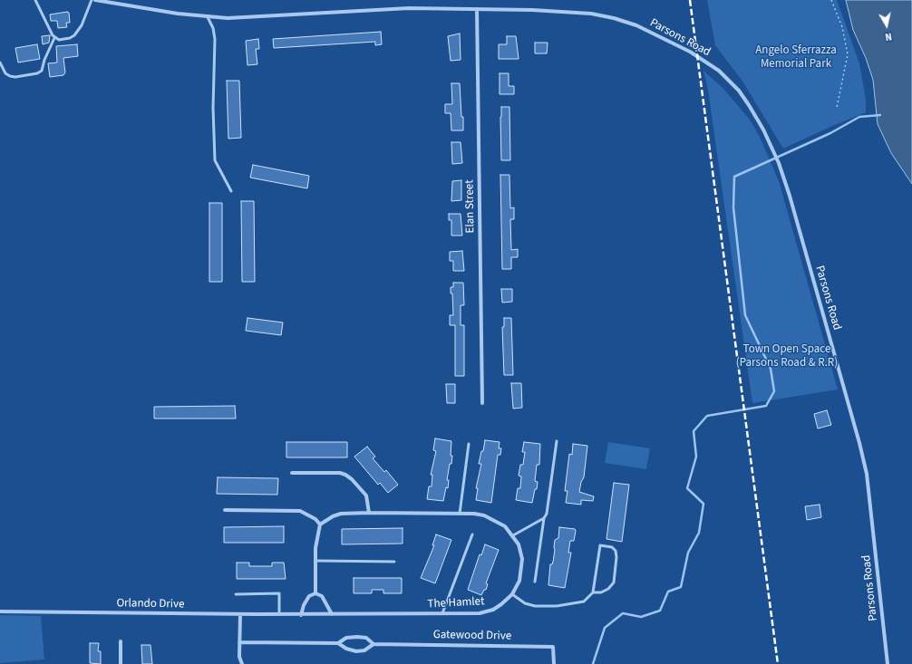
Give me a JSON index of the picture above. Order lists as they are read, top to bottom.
{
  "streets": {
    "street": [
      "Parsons Road",
      "Elan Street",
      "The Hamlet",
      "Orlando Drive",
      "Gatewood Drive"
    ]
  },
  "crossings": [
    ["Parsons Road", "Elan Street"],
    ["The Hamlet", "Orlando Drive"]
  ],
  "parks": ["Angelo Sferrazza Memorial Park", "Town Open Space (Parsons Road & R.R)"],
  "north": "bottom"
}
